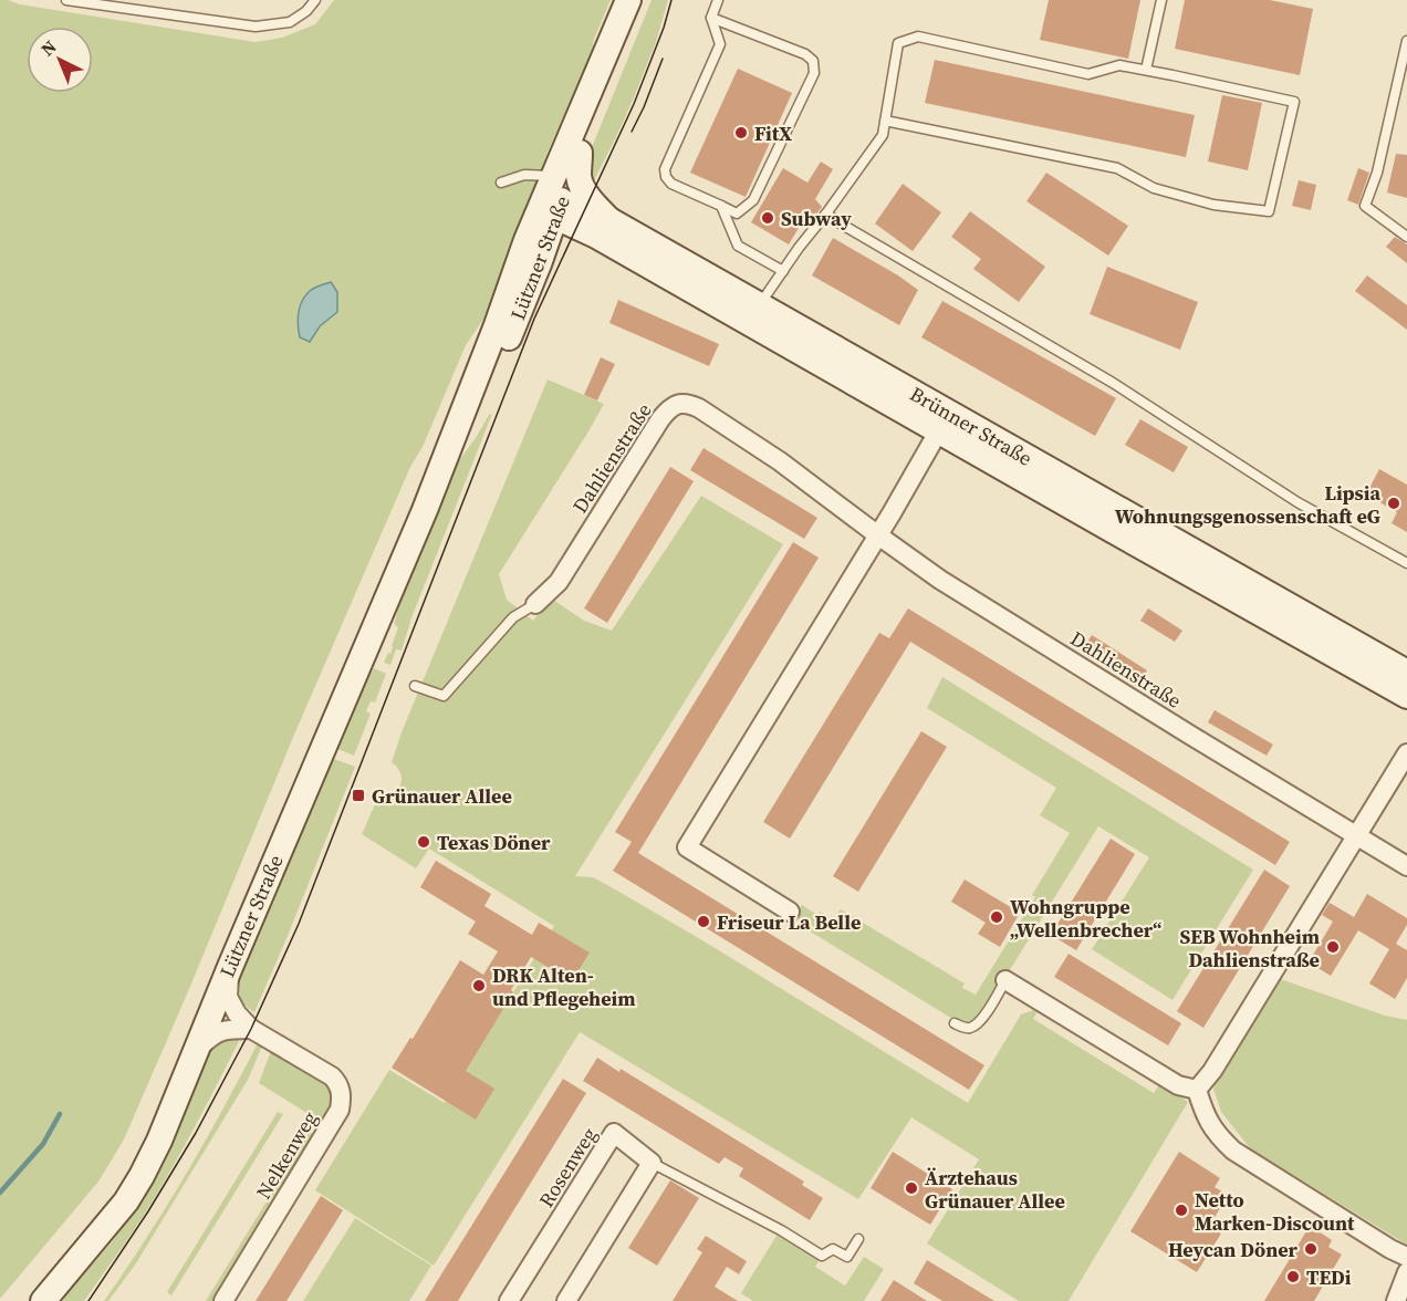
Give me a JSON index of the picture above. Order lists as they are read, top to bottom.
{
  "streets": {
    "main road": ["Lützner Straße", "Brünner Straße"],
    "street": ["Dahlienstraße", "Nelkenweg", "Rosenweg"]
  },
  "crossings": [
    ["Lützner Straße", "Brünner Straße"],
    ["Lützner Straße", "Nelkenweg"]
  ],
  "places": {
    "other": [
      "FitX",
      "Subway",
      "Lipsia Wohnungsgenossenschaft eG",
      "Texas Döner",
      "Wohngruppe „Wellenbrecher“",
      "Friseur La Belle",
      "SEB Wohnheim Dahlienstraße",
      "DRK Alten- und Pflegeheim",
      "Ärztehaus Grünauer Allee",
      "Netto Marken-Discount",
      "Heycan Döner",
      "TEDi"
    ],
    "transit": ["Grünauer Allee"]
  },
  "north": "top left"
}
